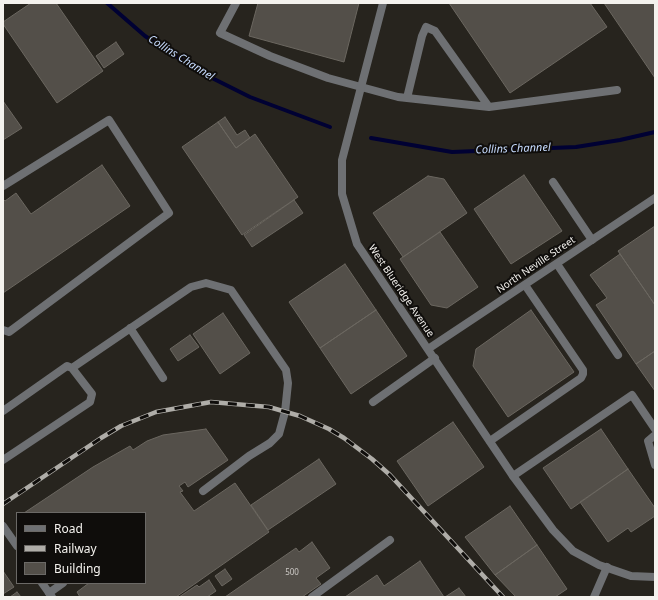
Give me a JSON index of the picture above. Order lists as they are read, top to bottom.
{
  "streets": {
    "street": ["North Neville Street", "West Blueridge Avenue"]
  },
  "crossings": [
    ["North Neville Street", "West Blueridge Avenue"]
  ],
  "water": ["Collins Channel"],
  "house_numbers": ["500"],
  "legend": ["Road", "Railway", "Building"]
}
